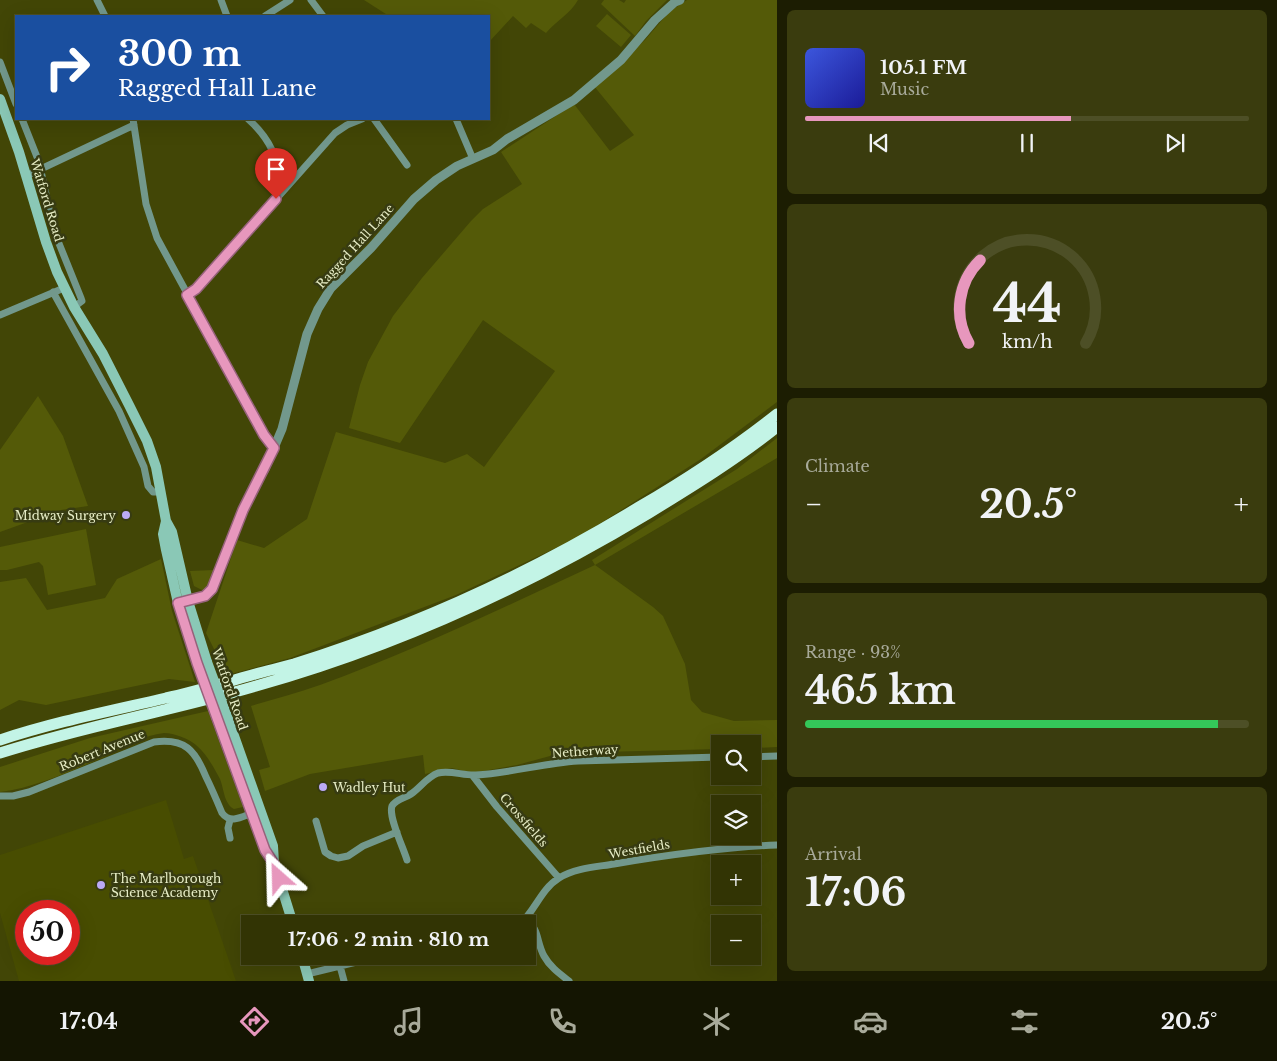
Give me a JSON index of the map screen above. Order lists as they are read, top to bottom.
{
  "streets": {
    "main road": ["Watford Road"],
    "street": [
      "Ragged Hall Lane",
      "Robert Avenue",
      "Netherway",
      "Crossfields",
      "Westfields"
    ]
  },
  "crossings": [
    ["Watford Road", "Ragged Hall Lane"],
    ["Netherway", "Crossfields"],
    ["Crossfields", "Westfields"]
  ],
  "places": ["Midway Surgery", "Wadley Hut", "The Marlborough Science Academy"],
  "page": {
    "turn": ["300 m", "Ragged Hall Lane"],
    "song": ["105.1 FM", "Music"],
    "tile": [
      "Climate",
      ["Range · 93%", "465 km"],
      ["Arrival", "17:06"]
    ],
    "heat": ["−", "20.5°", "+"],
    "map_buttons": ["+", "−"],
    "limit": "50",
    "trip": "17:06 · 2 min · 810 m",
    "tabs": ["17:04", "20.5°"],
    "gauge": ["44", "km/h"]
  }
}
